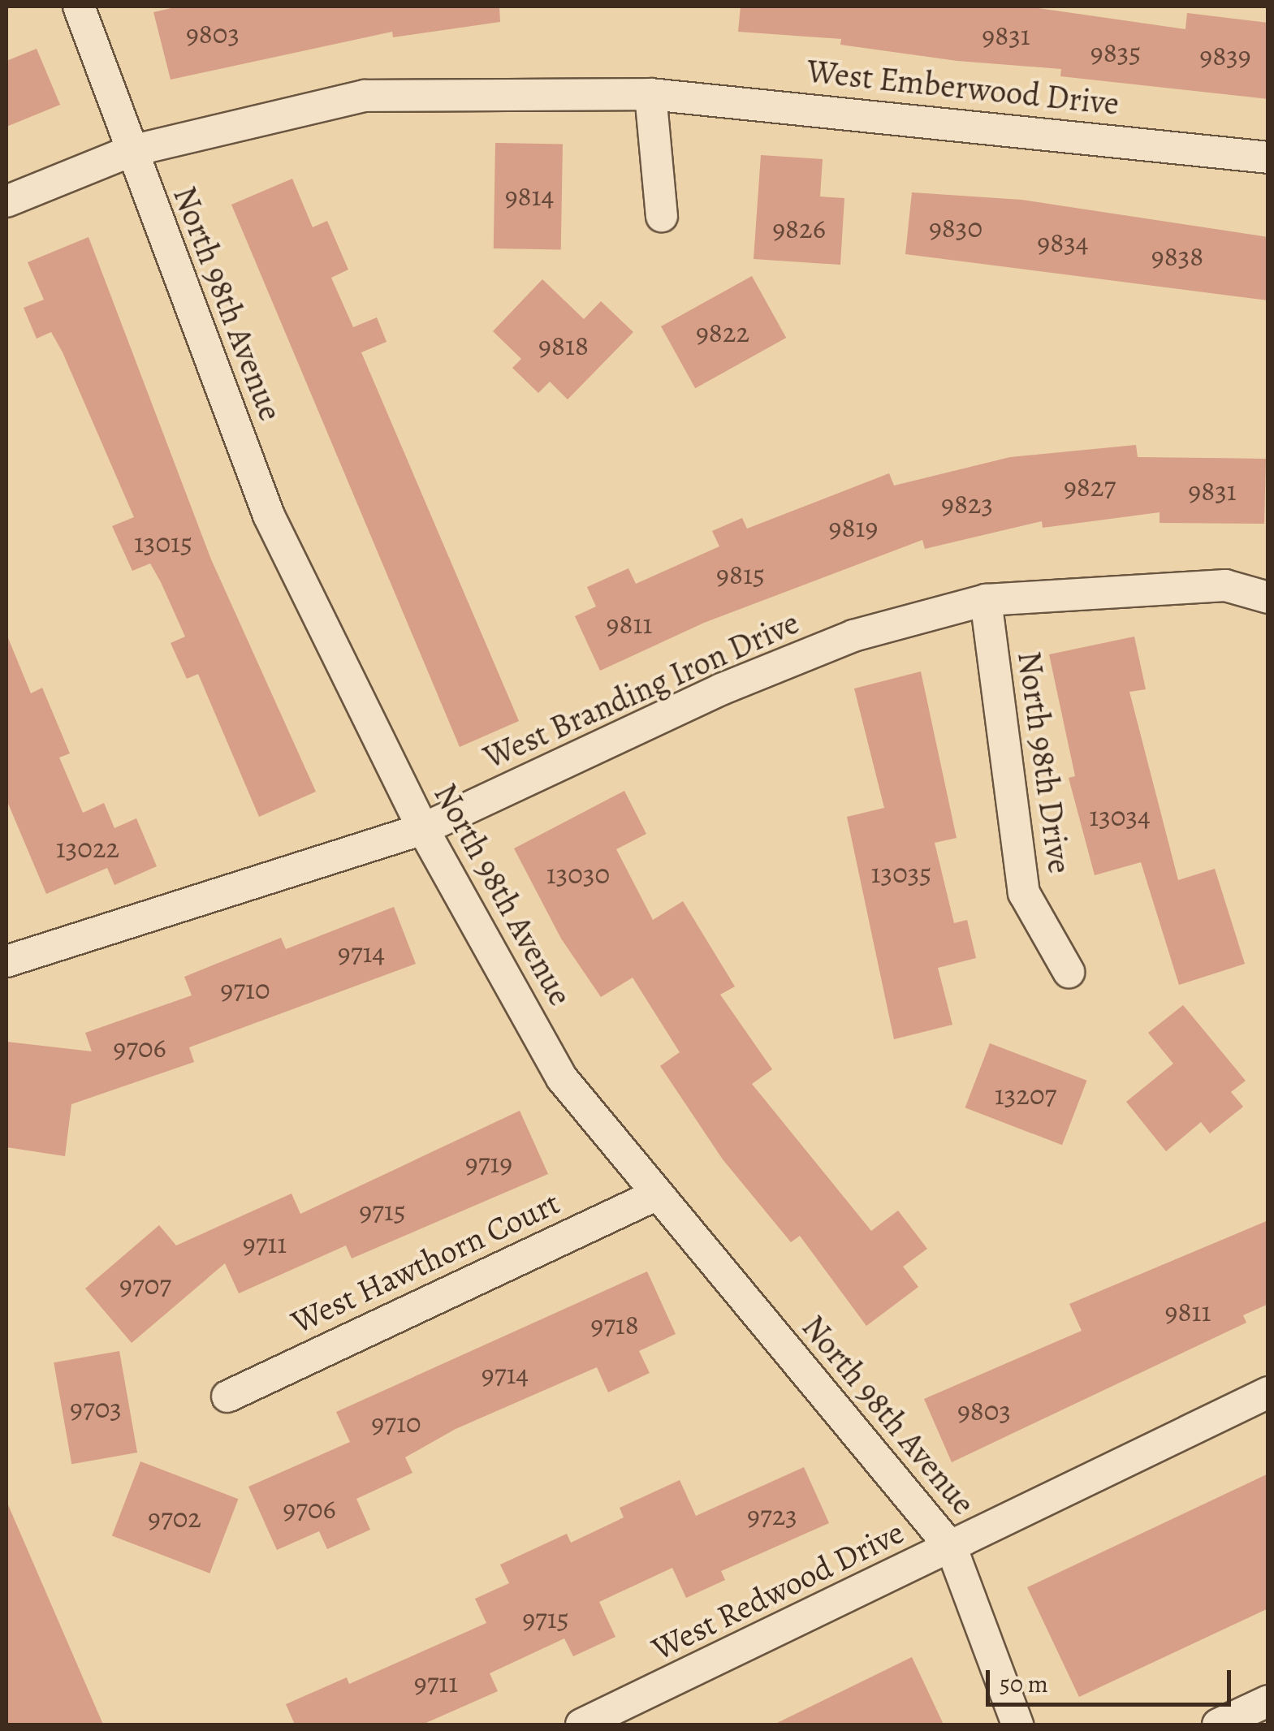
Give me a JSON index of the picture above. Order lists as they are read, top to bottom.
{
  "streets": {
    "street": [
      "West Emberwood Drive",
      "North 98th Avenue",
      "West Branding Iron Drive",
      "North 98th Drive",
      "West Hawthorn Court",
      "West Redwood Drive"
    ]
  },
  "crossings": [
    ["West Emberwood Drive", "North 98th Avenue"],
    ["North 98th Avenue", "West Branding Iron Drive"],
    ["North 98th Avenue", "West Hawthorn Court"],
    ["North 98th Avenue", "West Redwood Drive"],
    ["West Branding Iron Drive", "North 98th Drive"]
  ],
  "house_numbers": [
    "9803",
    "9831",
    "9835",
    "9839",
    "9814",
    "9830",
    "9826",
    "9834",
    "9838",
    "9822",
    "9818",
    "9827",
    "9831",
    "9823",
    "9819",
    "13015",
    "9815",
    "9811",
    "13034",
    "13022",
    "13035",
    "13030",
    "9714",
    "9710",
    "9706",
    "13207",
    "9719",
    "9715",
    "9711",
    "9707",
    "9811",
    "9718",
    "9714",
    "9703",
    "9803",
    "9710",
    "9706",
    "9723",
    "9702",
    "9715",
    "9711"
  ],
  "scale_bar": "50 m"
}
